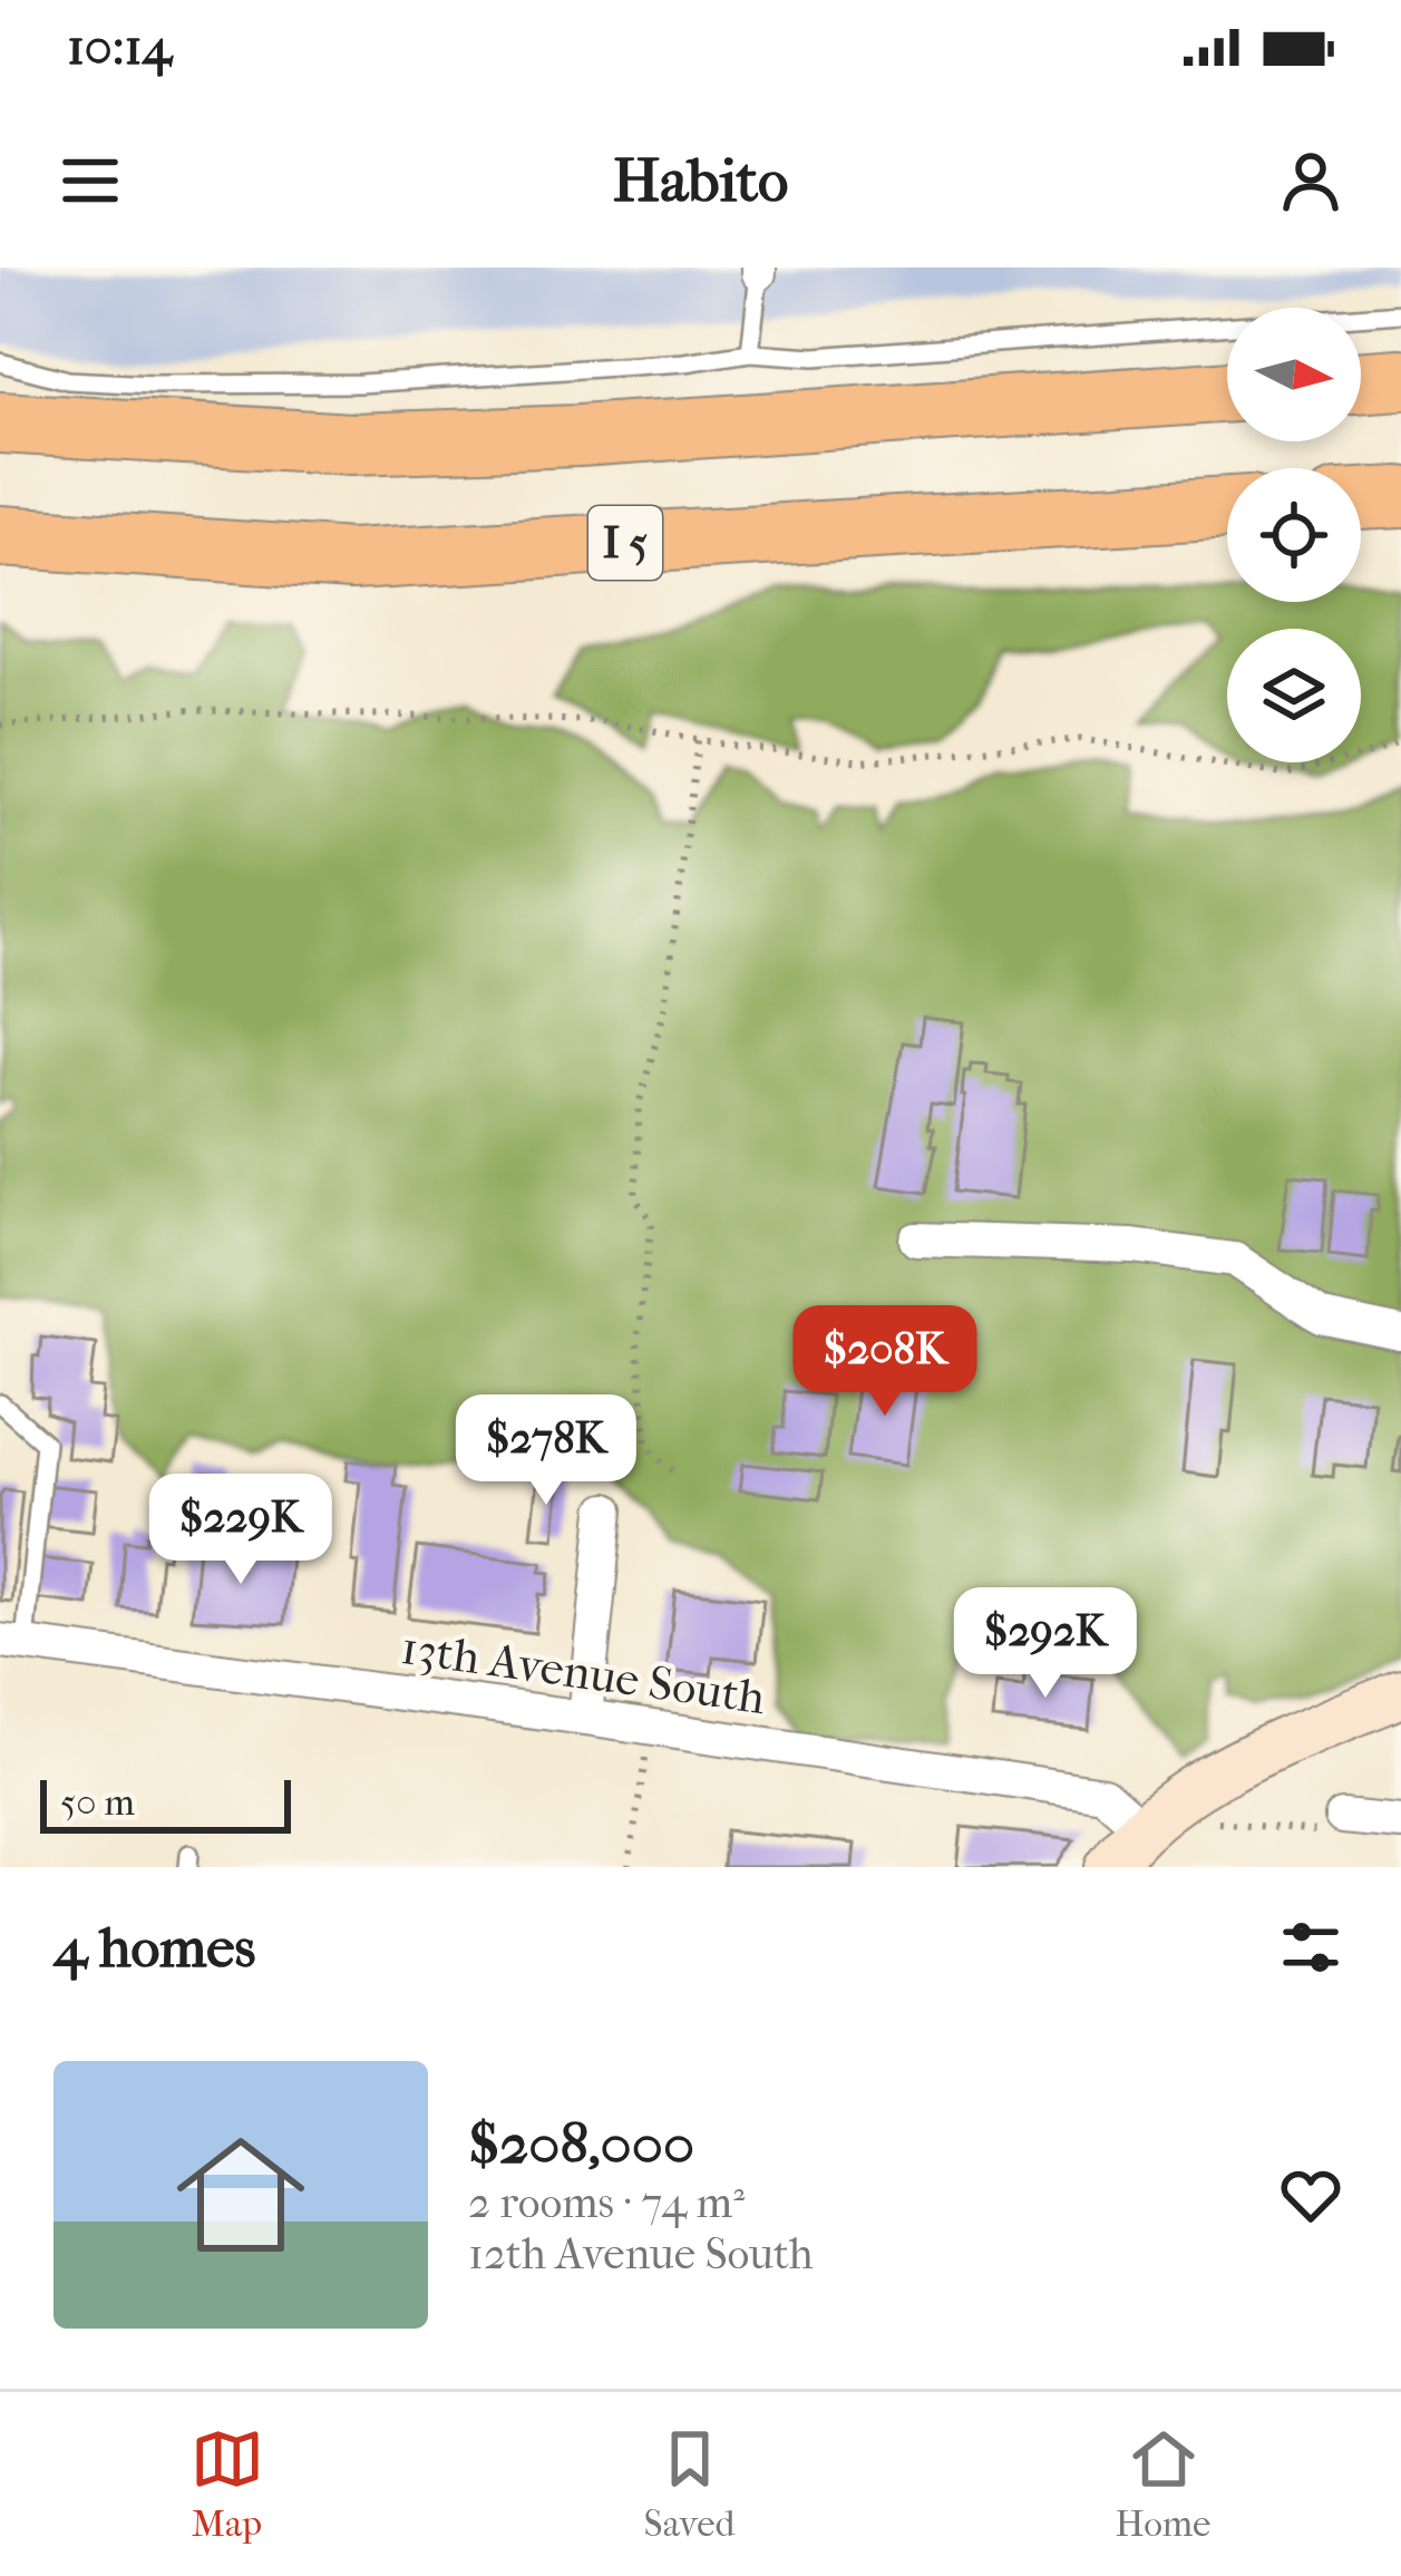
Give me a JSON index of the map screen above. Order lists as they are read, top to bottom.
{
  "streets": {
    "highway": ["I 5"],
    "street": ["13th Avenue South"]
  },
  "scale_bar": "50 m",
  "north": "right",
  "page": {
    "status": "10:14",
    "header": "Habito",
    "price": [
      "$208K",
      "$278K",
      "$229K",
      "$292K"
    ],
    "scale": "50 m",
    "heading": "4 homes",
    "list": [
      {
        "name": "$208,000",
        "note": "2 rooms · 74 m² · 12th Avenue South"
      }
    ],
    "tabs": ["Map", "Saved", "Home"]
  }
}
